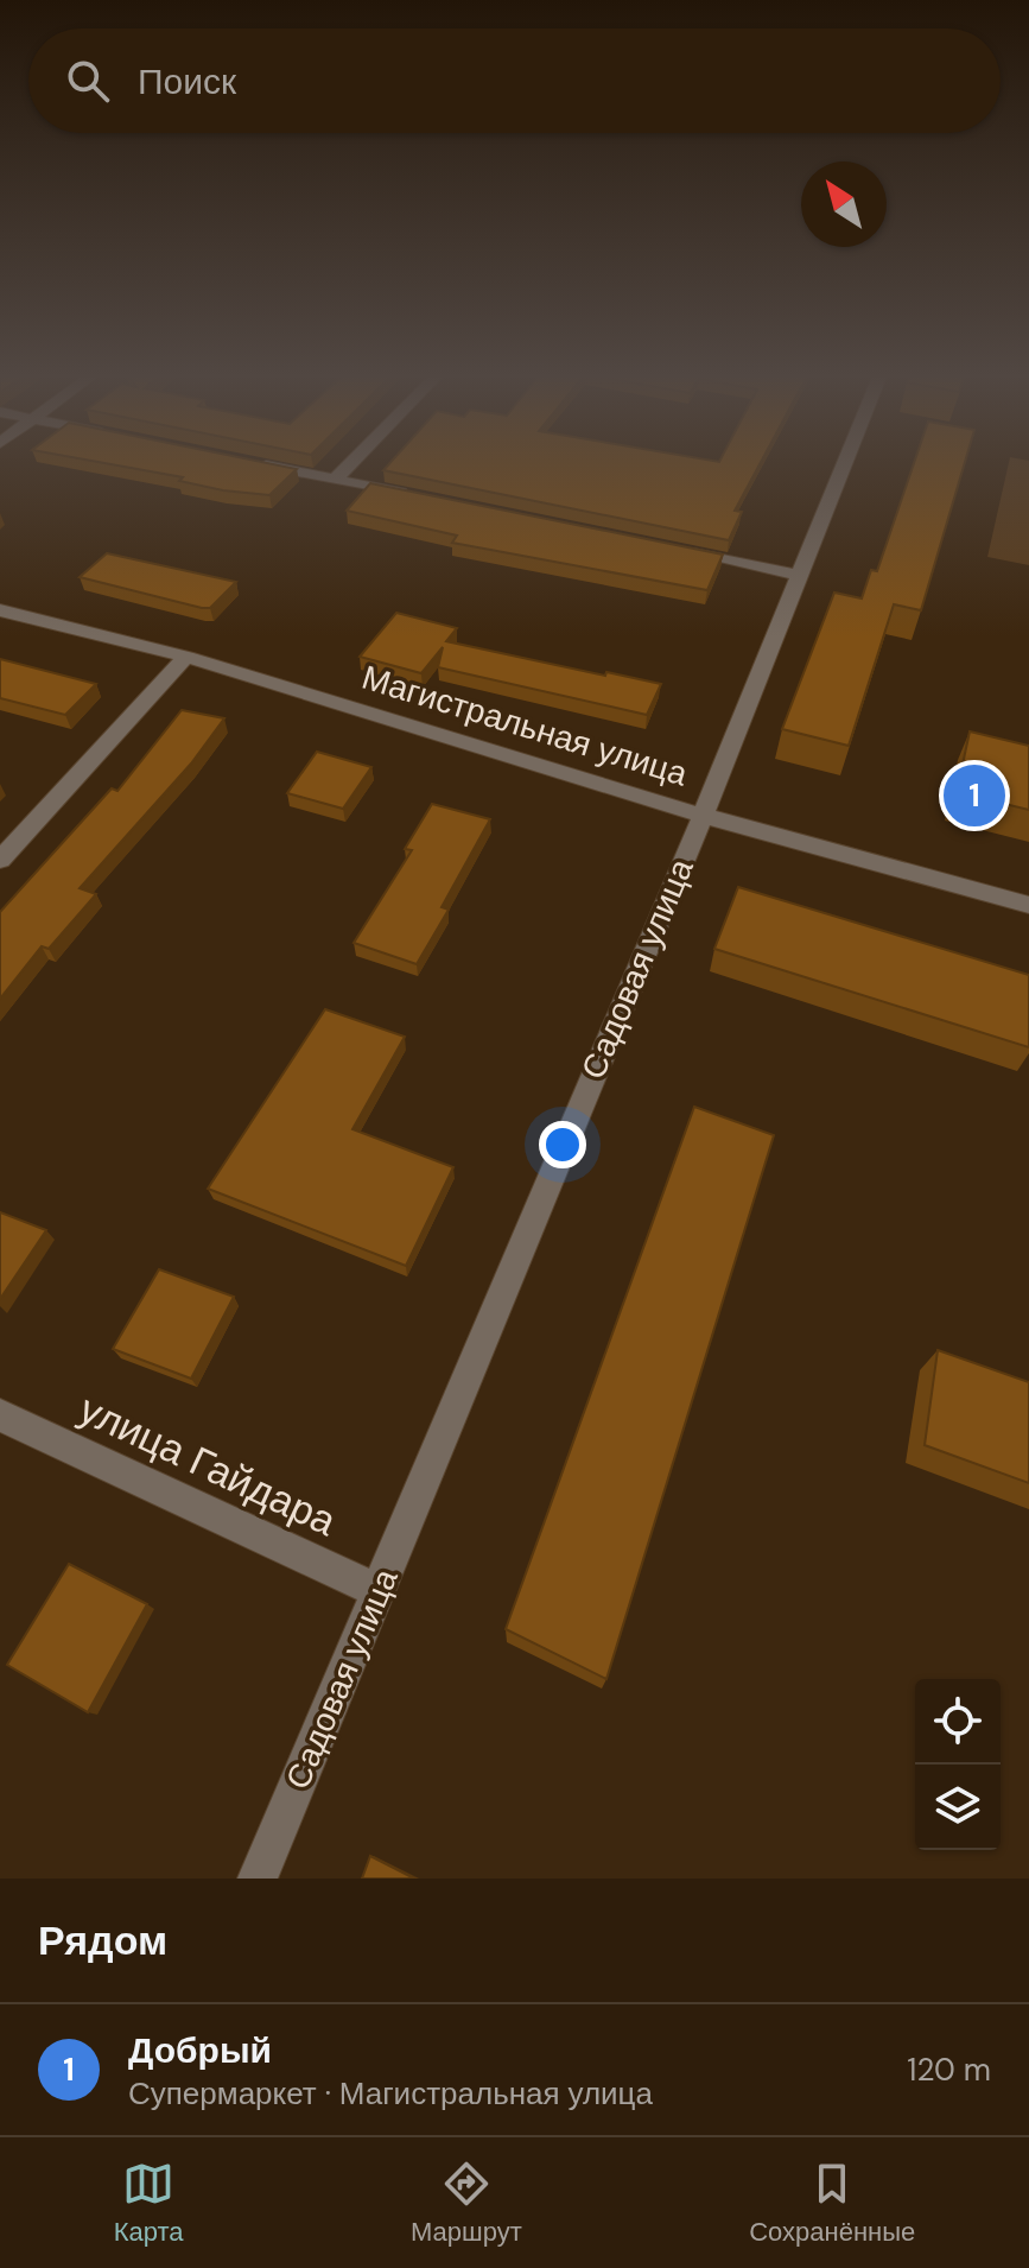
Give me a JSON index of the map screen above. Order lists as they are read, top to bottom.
{
  "streets": {
    "street": ["Магистральная улица", "Садовая улица", "улица Гайдара"]
  },
  "crossings": [
    ["Магистральная улица", "Садовая улица"],
    ["Садовая улица", "улица Гайдара"]
  ],
  "north": "top left",
  "page": {
    "search": "Поиск",
    "pins": "1",
    "heading": "Рядом",
    "list": [
      {
        "mark": "1",
        "name": "Добрый",
        "note": "Супермаркет · Магистральная улица",
        "value": "120 m"
      }
    ],
    "nav": ["Карта", "Маршрут", "Сохранённые"]
  }
}
